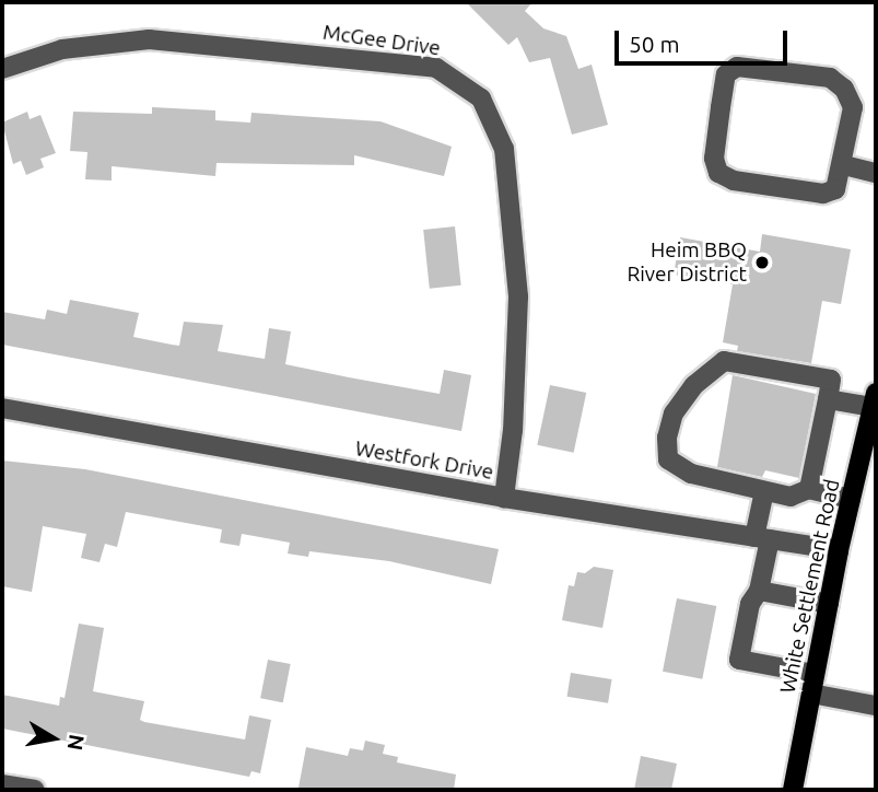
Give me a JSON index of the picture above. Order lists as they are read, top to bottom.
{
  "streets": {
    "main road": ["White Settlement Road"],
    "street": ["McGee Drive", "Westfork Drive"]
  },
  "crossings": [
    ["McGee Drive", "Westfork Drive"],
    ["Westfork Drive", "White Settlement Road"]
  ],
  "places": ["Heim BBQ River District"],
  "scale_bar": "50 m",
  "north": "right"
}
